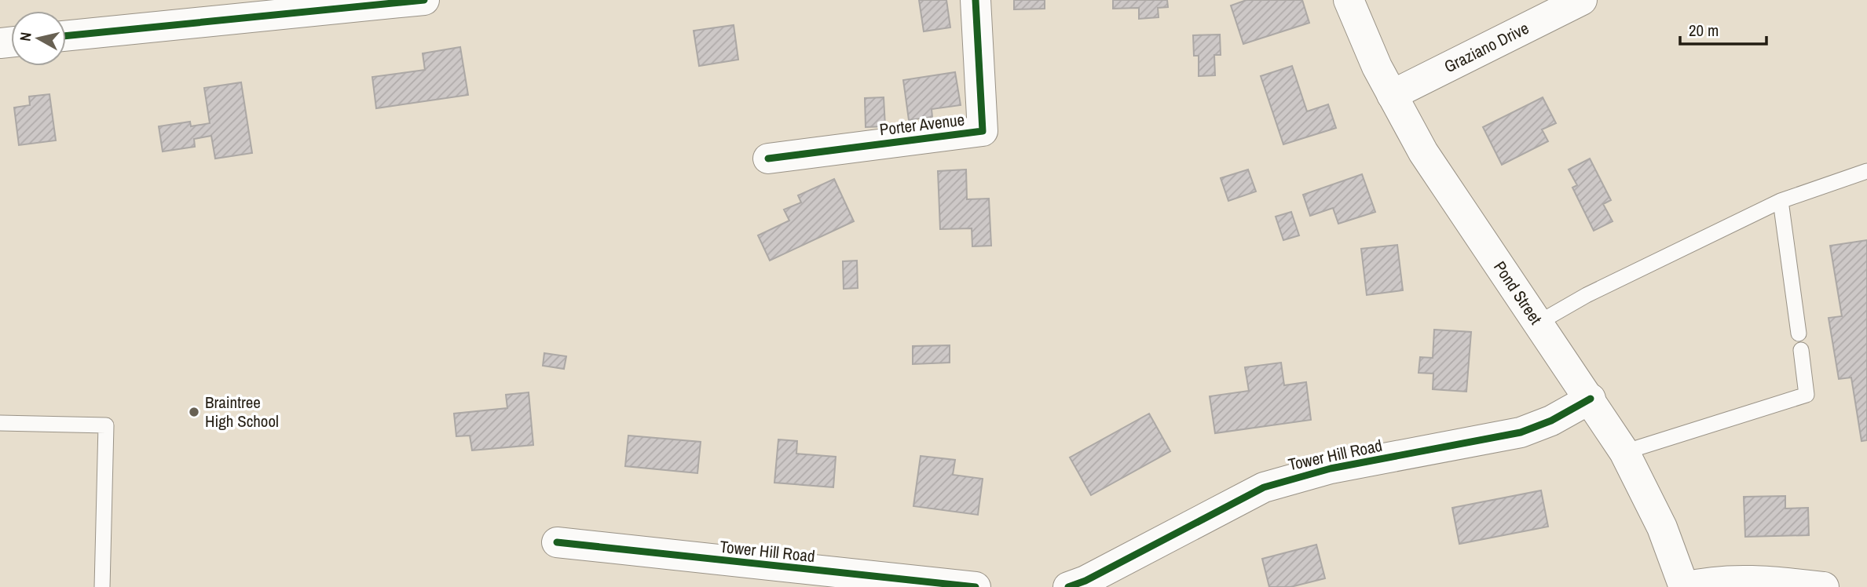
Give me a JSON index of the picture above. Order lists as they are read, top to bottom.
{
  "streets": {
    "street": [
      "Graziano Drive",
      "Porter Avenue",
      "Pond Street",
      "Tower Hill Road"
    ]
  },
  "crossings": [
    ["Graziano Drive", "Pond Street"],
    ["Pond Street", "Tower Hill Road"]
  ],
  "places": ["Braintree High School"],
  "scale_bar": "20 m",
  "north": "left"
}
